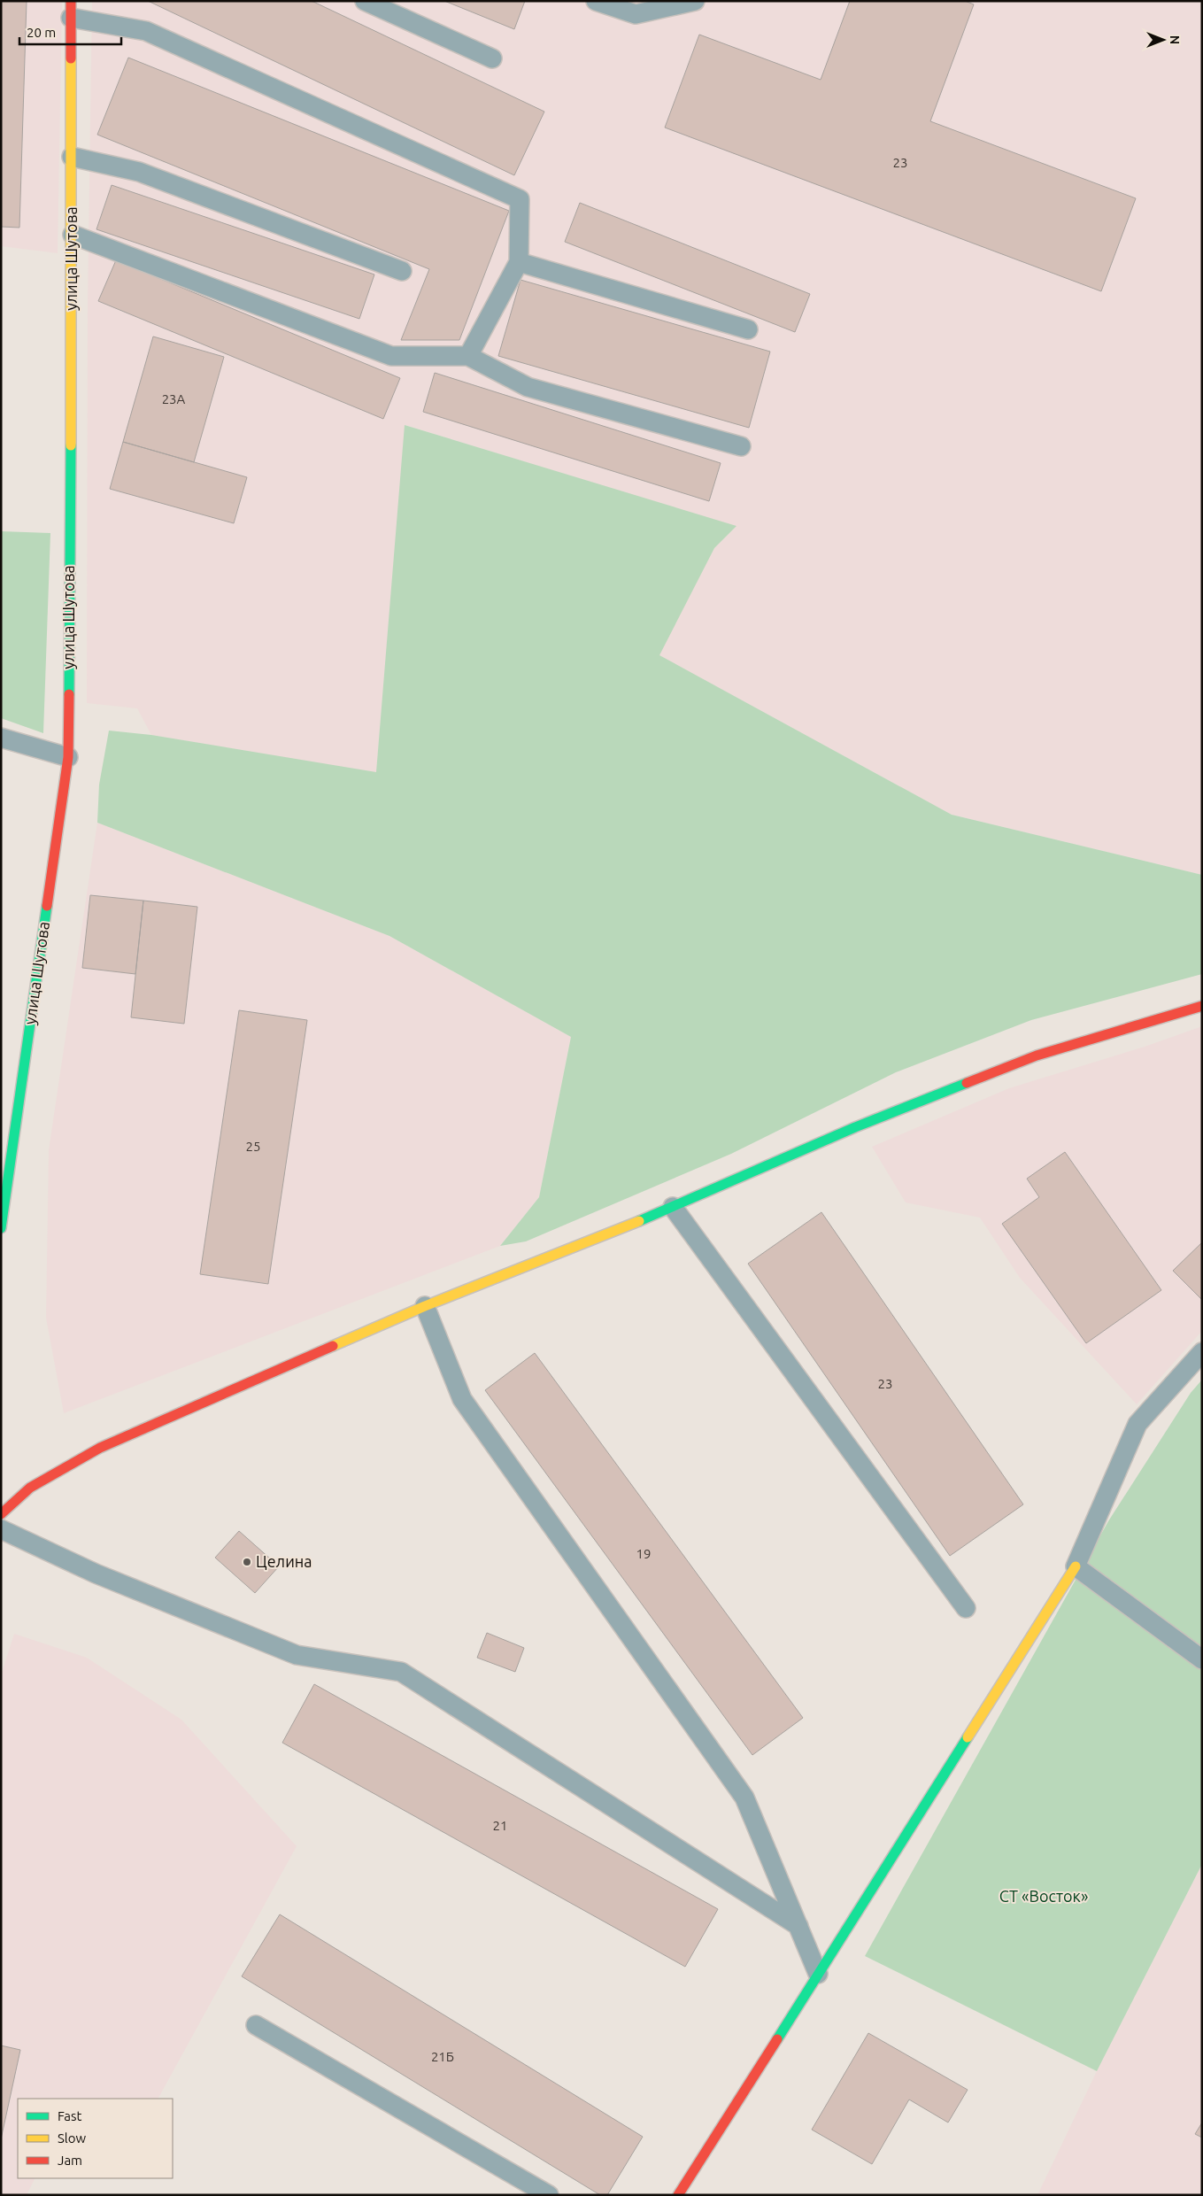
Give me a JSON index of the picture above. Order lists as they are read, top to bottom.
{
  "streets": {
    "street": ["улица Шутова"]
  },
  "parks": ["СТ «Восток»"],
  "places": ["Целина"],
  "house_numbers": [
    "23",
    "23А",
    "25",
    "23",
    "19",
    "21",
    "21Б"
  ],
  "legend": ["Fast", "Slow", "Jam"],
  "scale_bar": "20 m",
  "north": "right"
}
